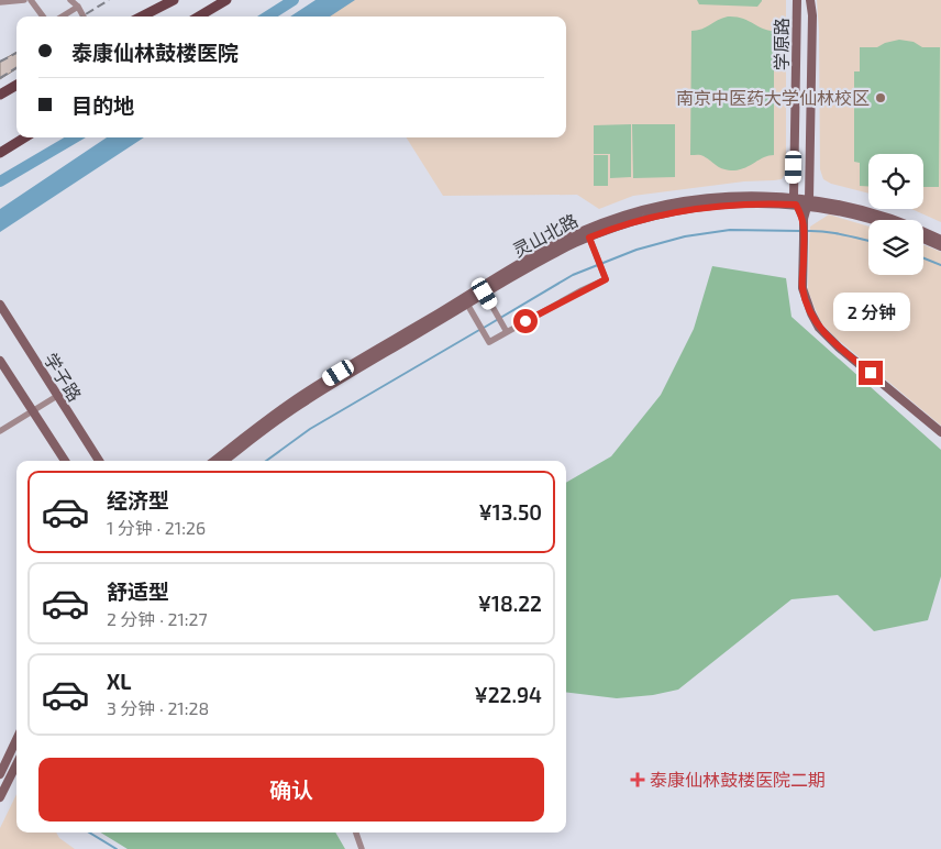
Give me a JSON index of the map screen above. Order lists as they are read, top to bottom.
{
  "streets": {
    "main road": ["学原路", "灵山北路", "学子路"]
  },
  "crossings": [
    ["学原路", "灵山北路"]
  ],
  "places": {
    "other": ["南京中医药大学仙林校区"],
    "health": ["泰康仙林鼓楼医院二期"]
  },
  "page": {
    "banner": ["泰康仙林鼓楼医院", "目的地"],
    "bubble": "2 分钟",
    "list": [
      {
        "name": "经济型",
        "note": "1 分钟 · 21:26",
        "value": "¥13.50"
      },
      {
        "name": "舒适型",
        "note": "2 分钟 · 21:27",
        "value": "¥18.22"
      },
      {
        "name": "XL",
        "note": "3 分钟 · 21:28",
        "value": "¥22.94"
      }
    ],
    "buttons": "确认"
  }
}
